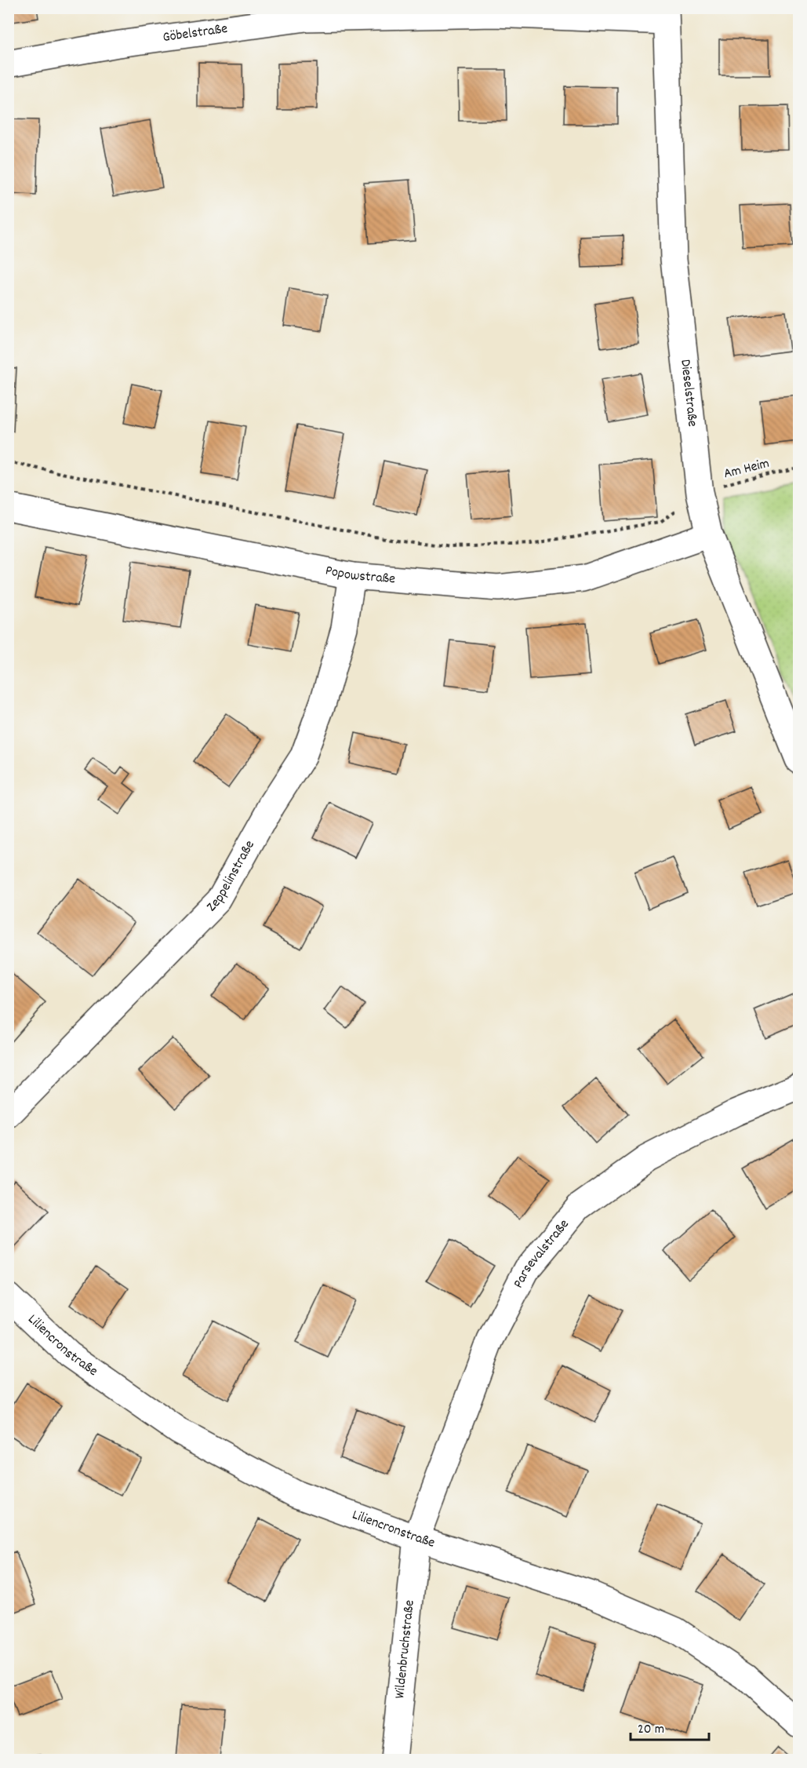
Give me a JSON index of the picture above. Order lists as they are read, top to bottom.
{
  "streets": {
    "street": [
      "Göbelstraße",
      "Dieselstraße",
      "Popowstraße",
      "Zeppelinstraße",
      "Parsevalstraße",
      "Liliencronstraße",
      "Wildenbruchstraße"
    ],
    "path": ["Am Heim"]
  },
  "crossings": [
    ["Göbelstraße", "Dieselstraße"],
    ["Dieselstraße", "Am Heim"],
    ["Dieselstraße", "Popowstraße"],
    ["Popowstraße", "Zeppelinstraße"],
    ["Parsevalstraße", "Liliencronstraße"],
    ["Parsevalstraße", "Wildenbruchstraße"],
    ["Liliencronstraße", "Wildenbruchstraße"]
  ],
  "scale_bar": "20 m"
}
